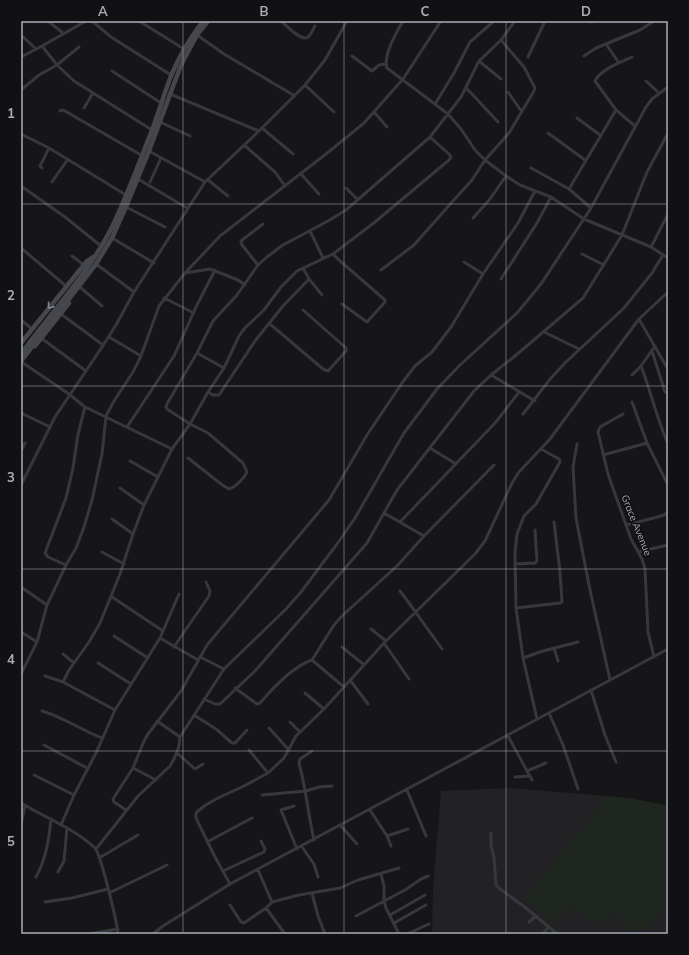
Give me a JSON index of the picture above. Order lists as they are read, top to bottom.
{
  "streets": {
    "street": ["Grace Avenue"]
  },
  "grid": {
    "columns": [
      "A",
      "B",
      "C",
      "D"
    ],
    "rows": [
      "1",
      "2",
      "3",
      "4",
      "5"
    ]
  }
}
